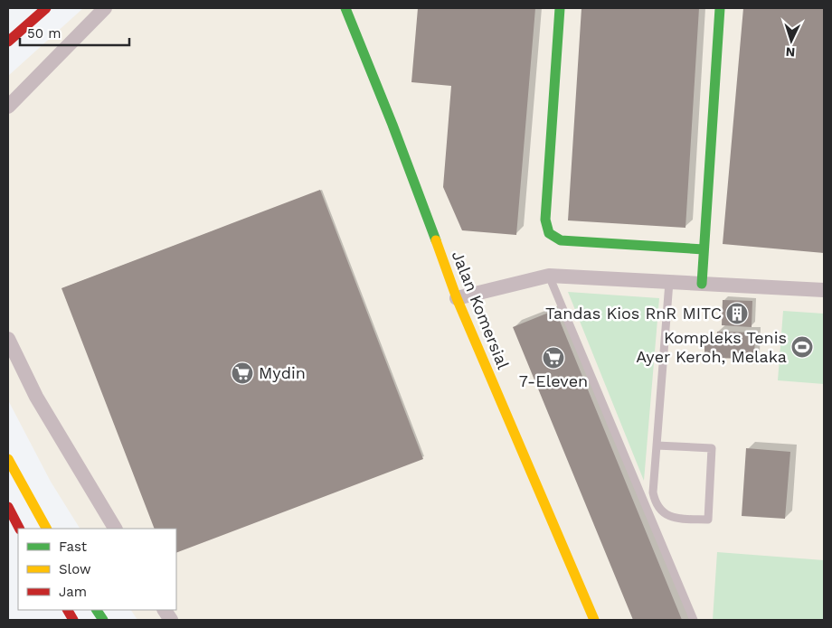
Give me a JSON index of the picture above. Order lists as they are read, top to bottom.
{
  "streets": {
    "street": ["Jalan Komersial"]
  },
  "places": {
    "building": ["Tandas Kios RnR MITC"],
    "sports": ["Kompleks Tenis Ayer Keroh, Melaka"],
    "supermarket": ["7-Eleven", "Mydin"]
  },
  "legend": ["Fast", "Slow", "Jam"],
  "scale_bar": "50 m",
  "north": "bottom"
}
